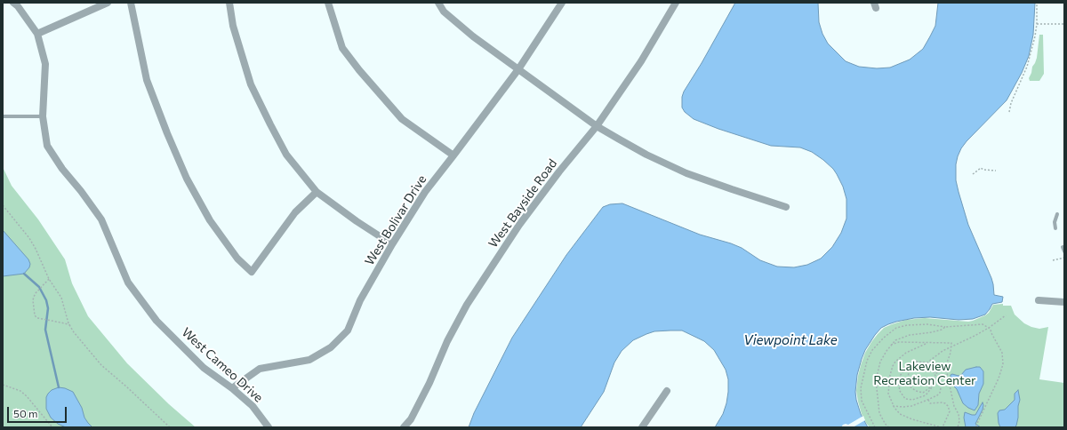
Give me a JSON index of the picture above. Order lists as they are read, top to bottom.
{
  "streets": {
    "street": ["West Bayside Road", "West Bolivar Drive", "West Cameo Drive"]
  },
  "crossings": [
    ["West Bolivar Drive", "West Cameo Drive"]
  ],
  "water": ["Viewpoint Lake"],
  "parks": ["Lakeview Recreation Center"],
  "scale_bar": "50 m"
}
